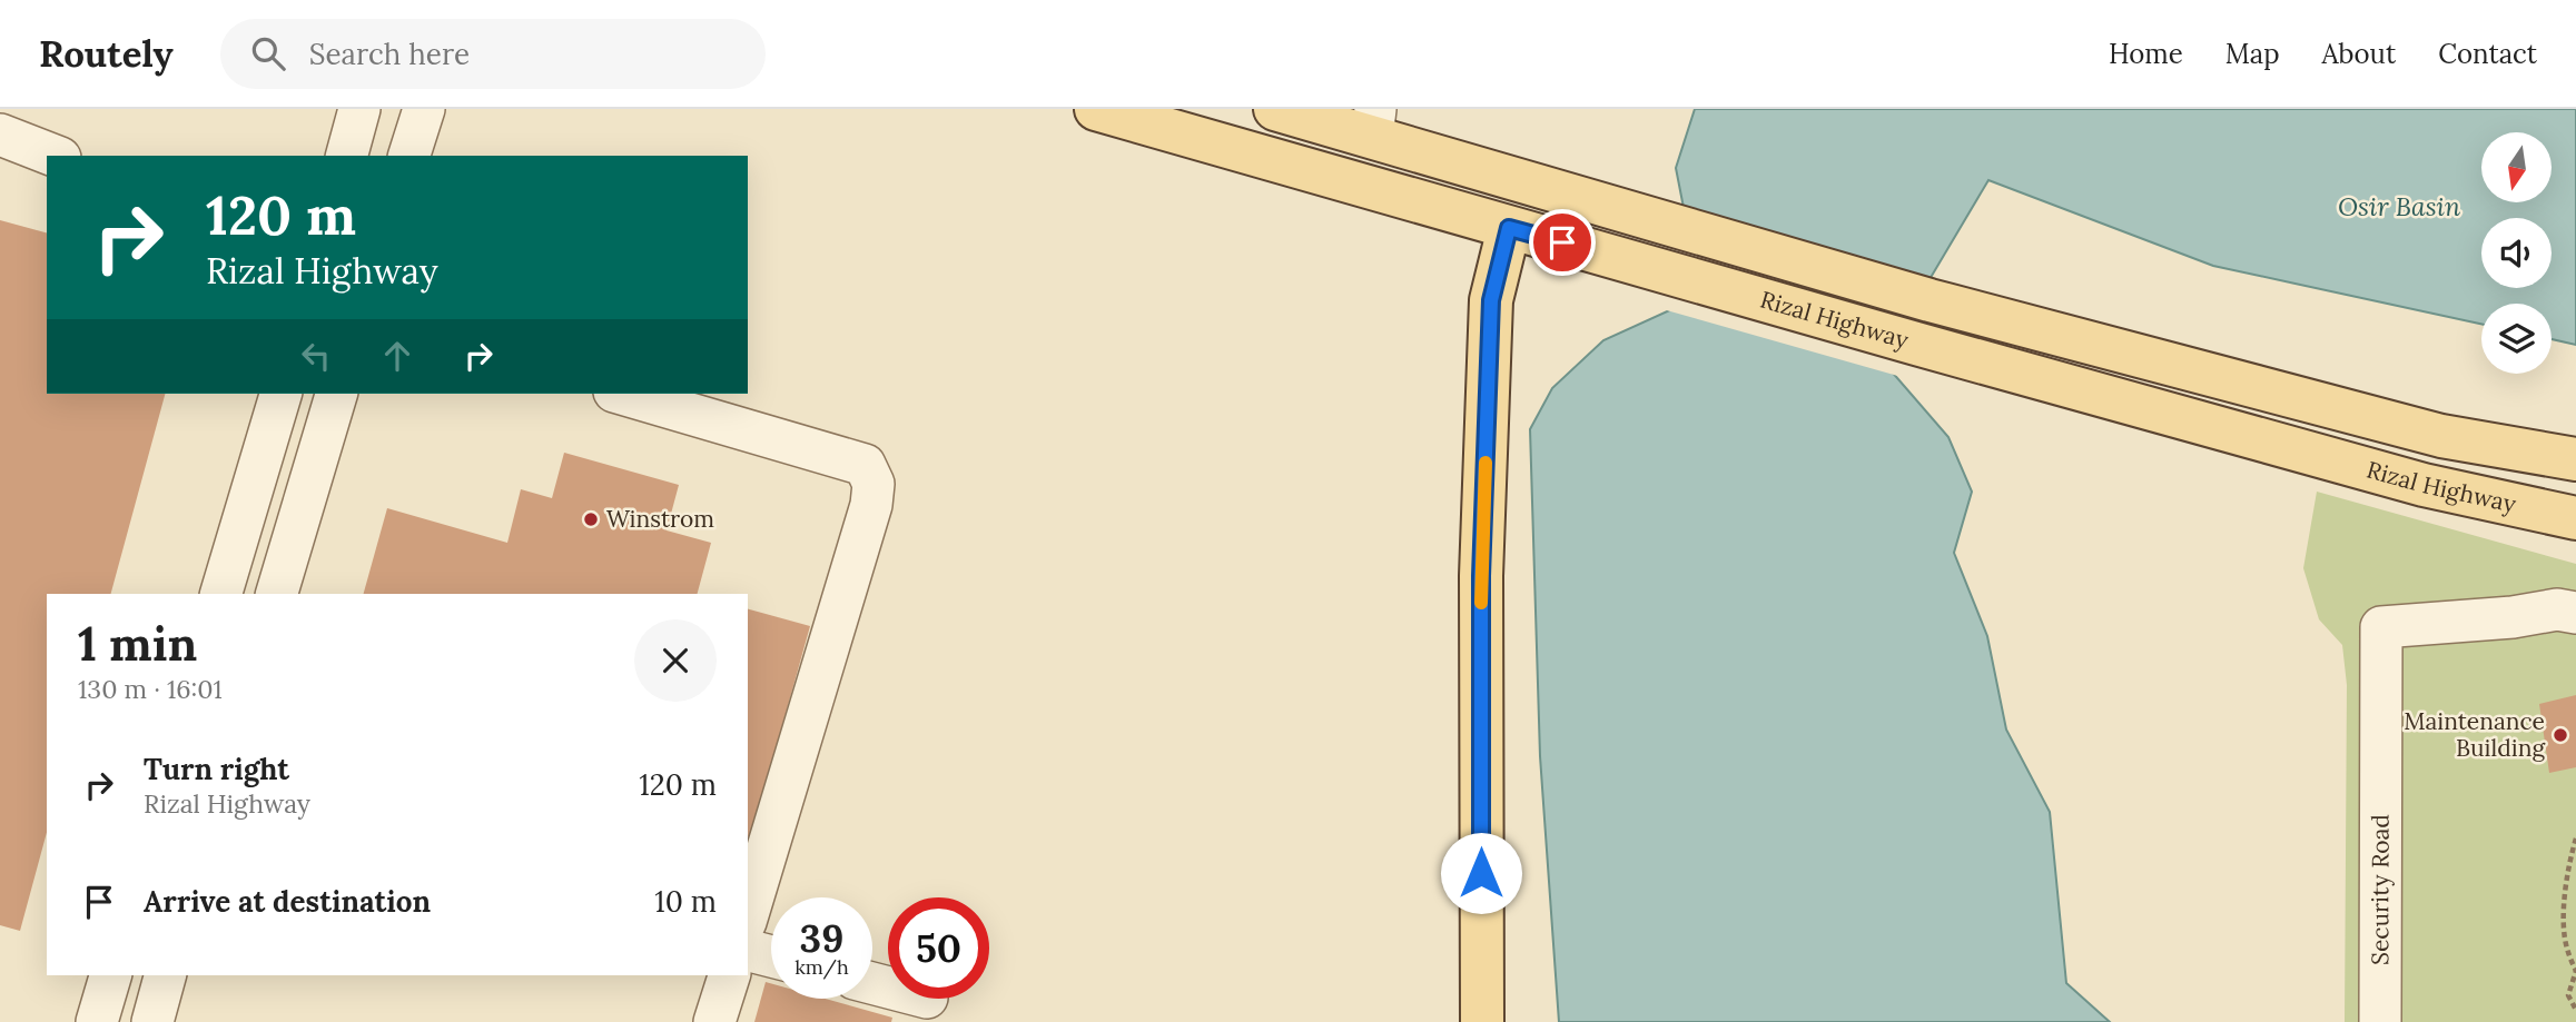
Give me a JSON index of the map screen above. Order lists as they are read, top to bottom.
{
  "streets": {
    "main road": ["Rizal Highway"],
    "street": ["Security Road"]
  },
  "water": ["Osir Basin"],
  "places": ["Winstrom", "Maintenance Building"],
  "north": "bottom",
  "page": {
    "header": "Routely",
    "search": "Search here",
    "nav": [
      "Home",
      "Map",
      "About",
      "Contact"
    ],
    "turn": ["120 m", "Rizal Highway"],
    "heading": ["1 min", "130 m · 16:01"],
    "list": [
      {
        "name": "Turn right",
        "note": "Rizal Highway",
        "value": "120 m"
      },
      {
        "name": "Arrive at destination",
        "value": "10 m"
      }
    ],
    "speed": "39 km/h",
    "limit": "50"
  }
}
